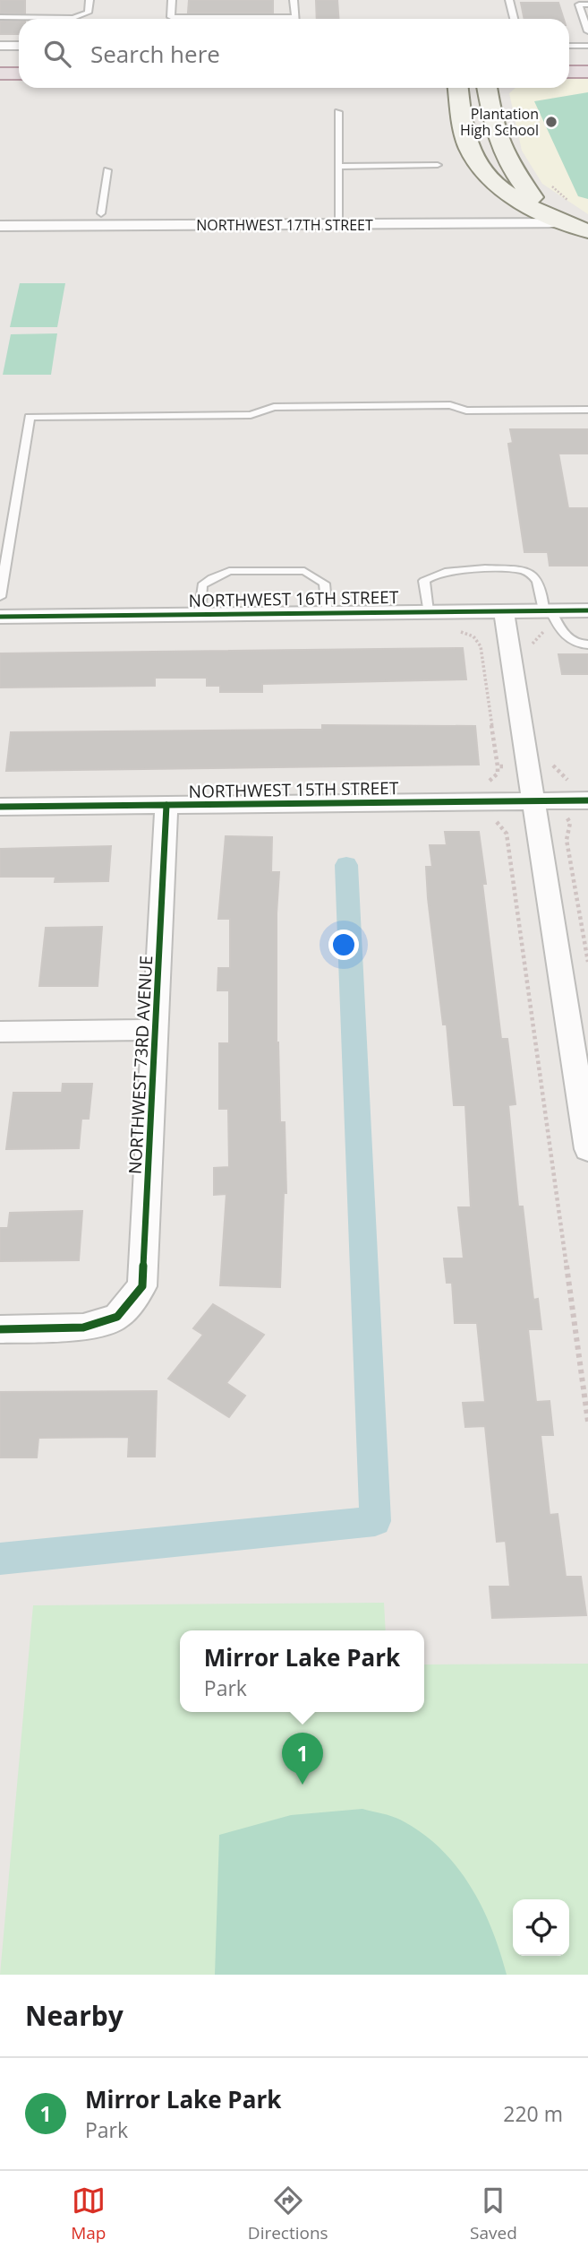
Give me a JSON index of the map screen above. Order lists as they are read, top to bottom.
{
  "streets": {
    "street": [
      "NORTHWEST 17TH STREET",
      "NORTHWEST 16TH STREET",
      "NORTHWEST 15TH STREET",
      "NORTHWEST 73RD AVENUE"
    ]
  },
  "crossings": [
    ["NORTHWEST 15TH STREET", "NORTHWEST 73RD AVENUE"]
  ],
  "places": ["Plantation High School"],
  "page": {
    "search": "Search here",
    "popup": ["Mirror Lake Park", "Park"],
    "pins": "1",
    "heading": "Nearby",
    "list": [
      {
        "mark": "1",
        "name": "Mirror Lake Park",
        "note": "Park",
        "value": "220 m"
      }
    ],
    "nav": ["Map", "Directions", "Saved"]
  }
}
